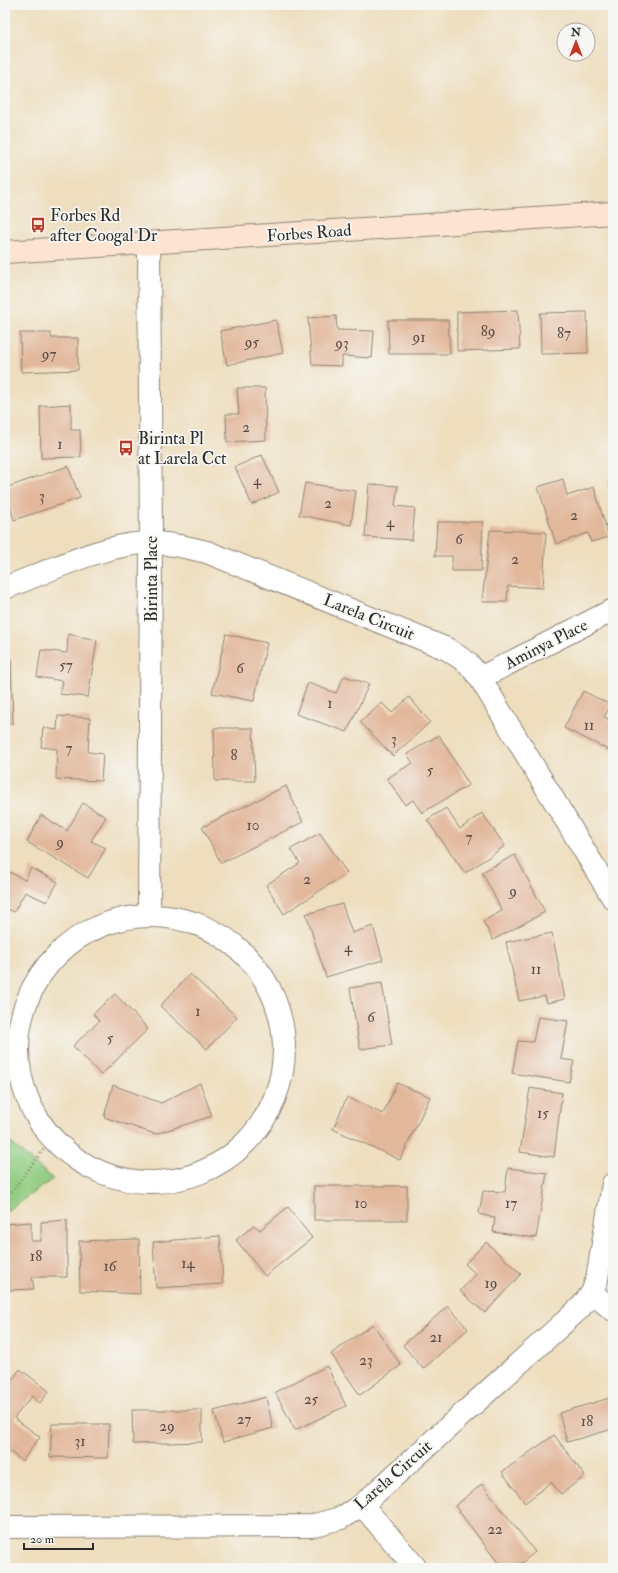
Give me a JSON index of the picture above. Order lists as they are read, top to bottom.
{
  "streets": {
    "main road": ["Forbes Road"],
    "street": ["Birinta Place", "Larela Circuit", "Aminya Place"]
  },
  "crossings": [
    ["Forbes Road", "Birinta Place"],
    ["Birinta Place", "Larela Circuit"],
    ["Larela Circuit", "Aminya Place"]
  ],
  "places": {
    "bus stop": ["Forbes Rd after Coogal Dr", "Birinta Pl at Larela Cct"]
  },
  "house_numbers": [
    "89",
    "87",
    "91",
    "95",
    "93",
    "97",
    "2",
    "1",
    "4",
    "3",
    "2",
    "2",
    "4",
    "6",
    "2",
    "57",
    "6",
    "1",
    "11",
    "3",
    "7",
    "8",
    "5",
    "10",
    "7",
    "9",
    "2",
    "9",
    "4",
    "11",
    "1",
    "6",
    "5",
    "15",
    "10",
    "17",
    "18",
    "14",
    "16",
    "19",
    "21",
    "23",
    "25",
    "27",
    "18",
    "29",
    "31",
    "22"
  ],
  "scale_bar": "20 m",
  "north": "top"
}
